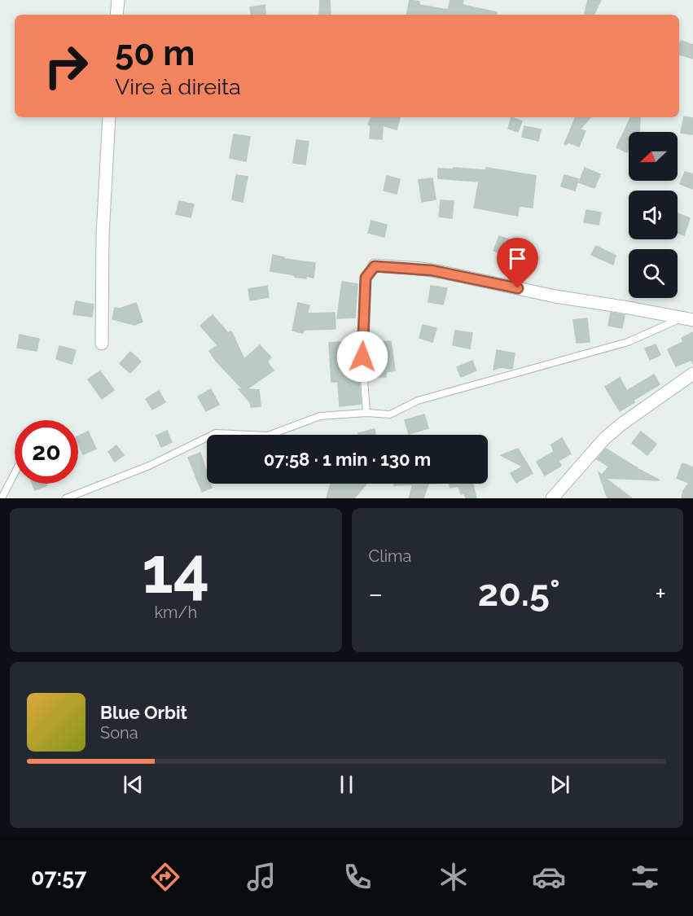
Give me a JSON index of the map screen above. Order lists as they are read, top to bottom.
{
  "north": "left",
  "page": {
    "turn": ["50 m", "Vire à direita"],
    "limit": "20",
    "trip": "07:58 · 1 min · 130 m",
    "tile": [
      ["14", "km/h"],
      "Clima"
    ],
    "heat": ["−", "20.5°", "+"],
    "song": ["Blue Orbit", "Sona"],
    "tabs": "07:57"
  }
}
